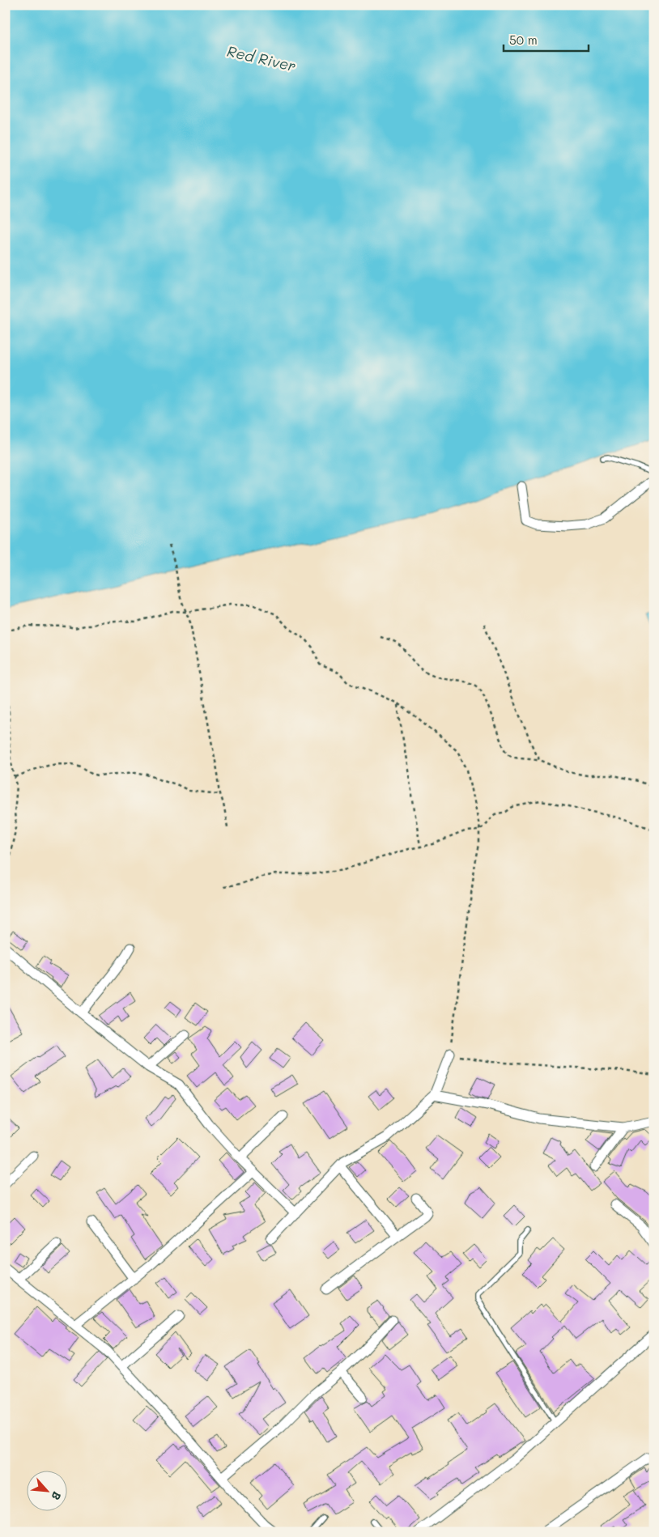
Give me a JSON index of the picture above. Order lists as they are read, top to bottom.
{
  "water": ["Red River"],
  "scale_bar": "50 m",
  "north": "bottom right"
}
